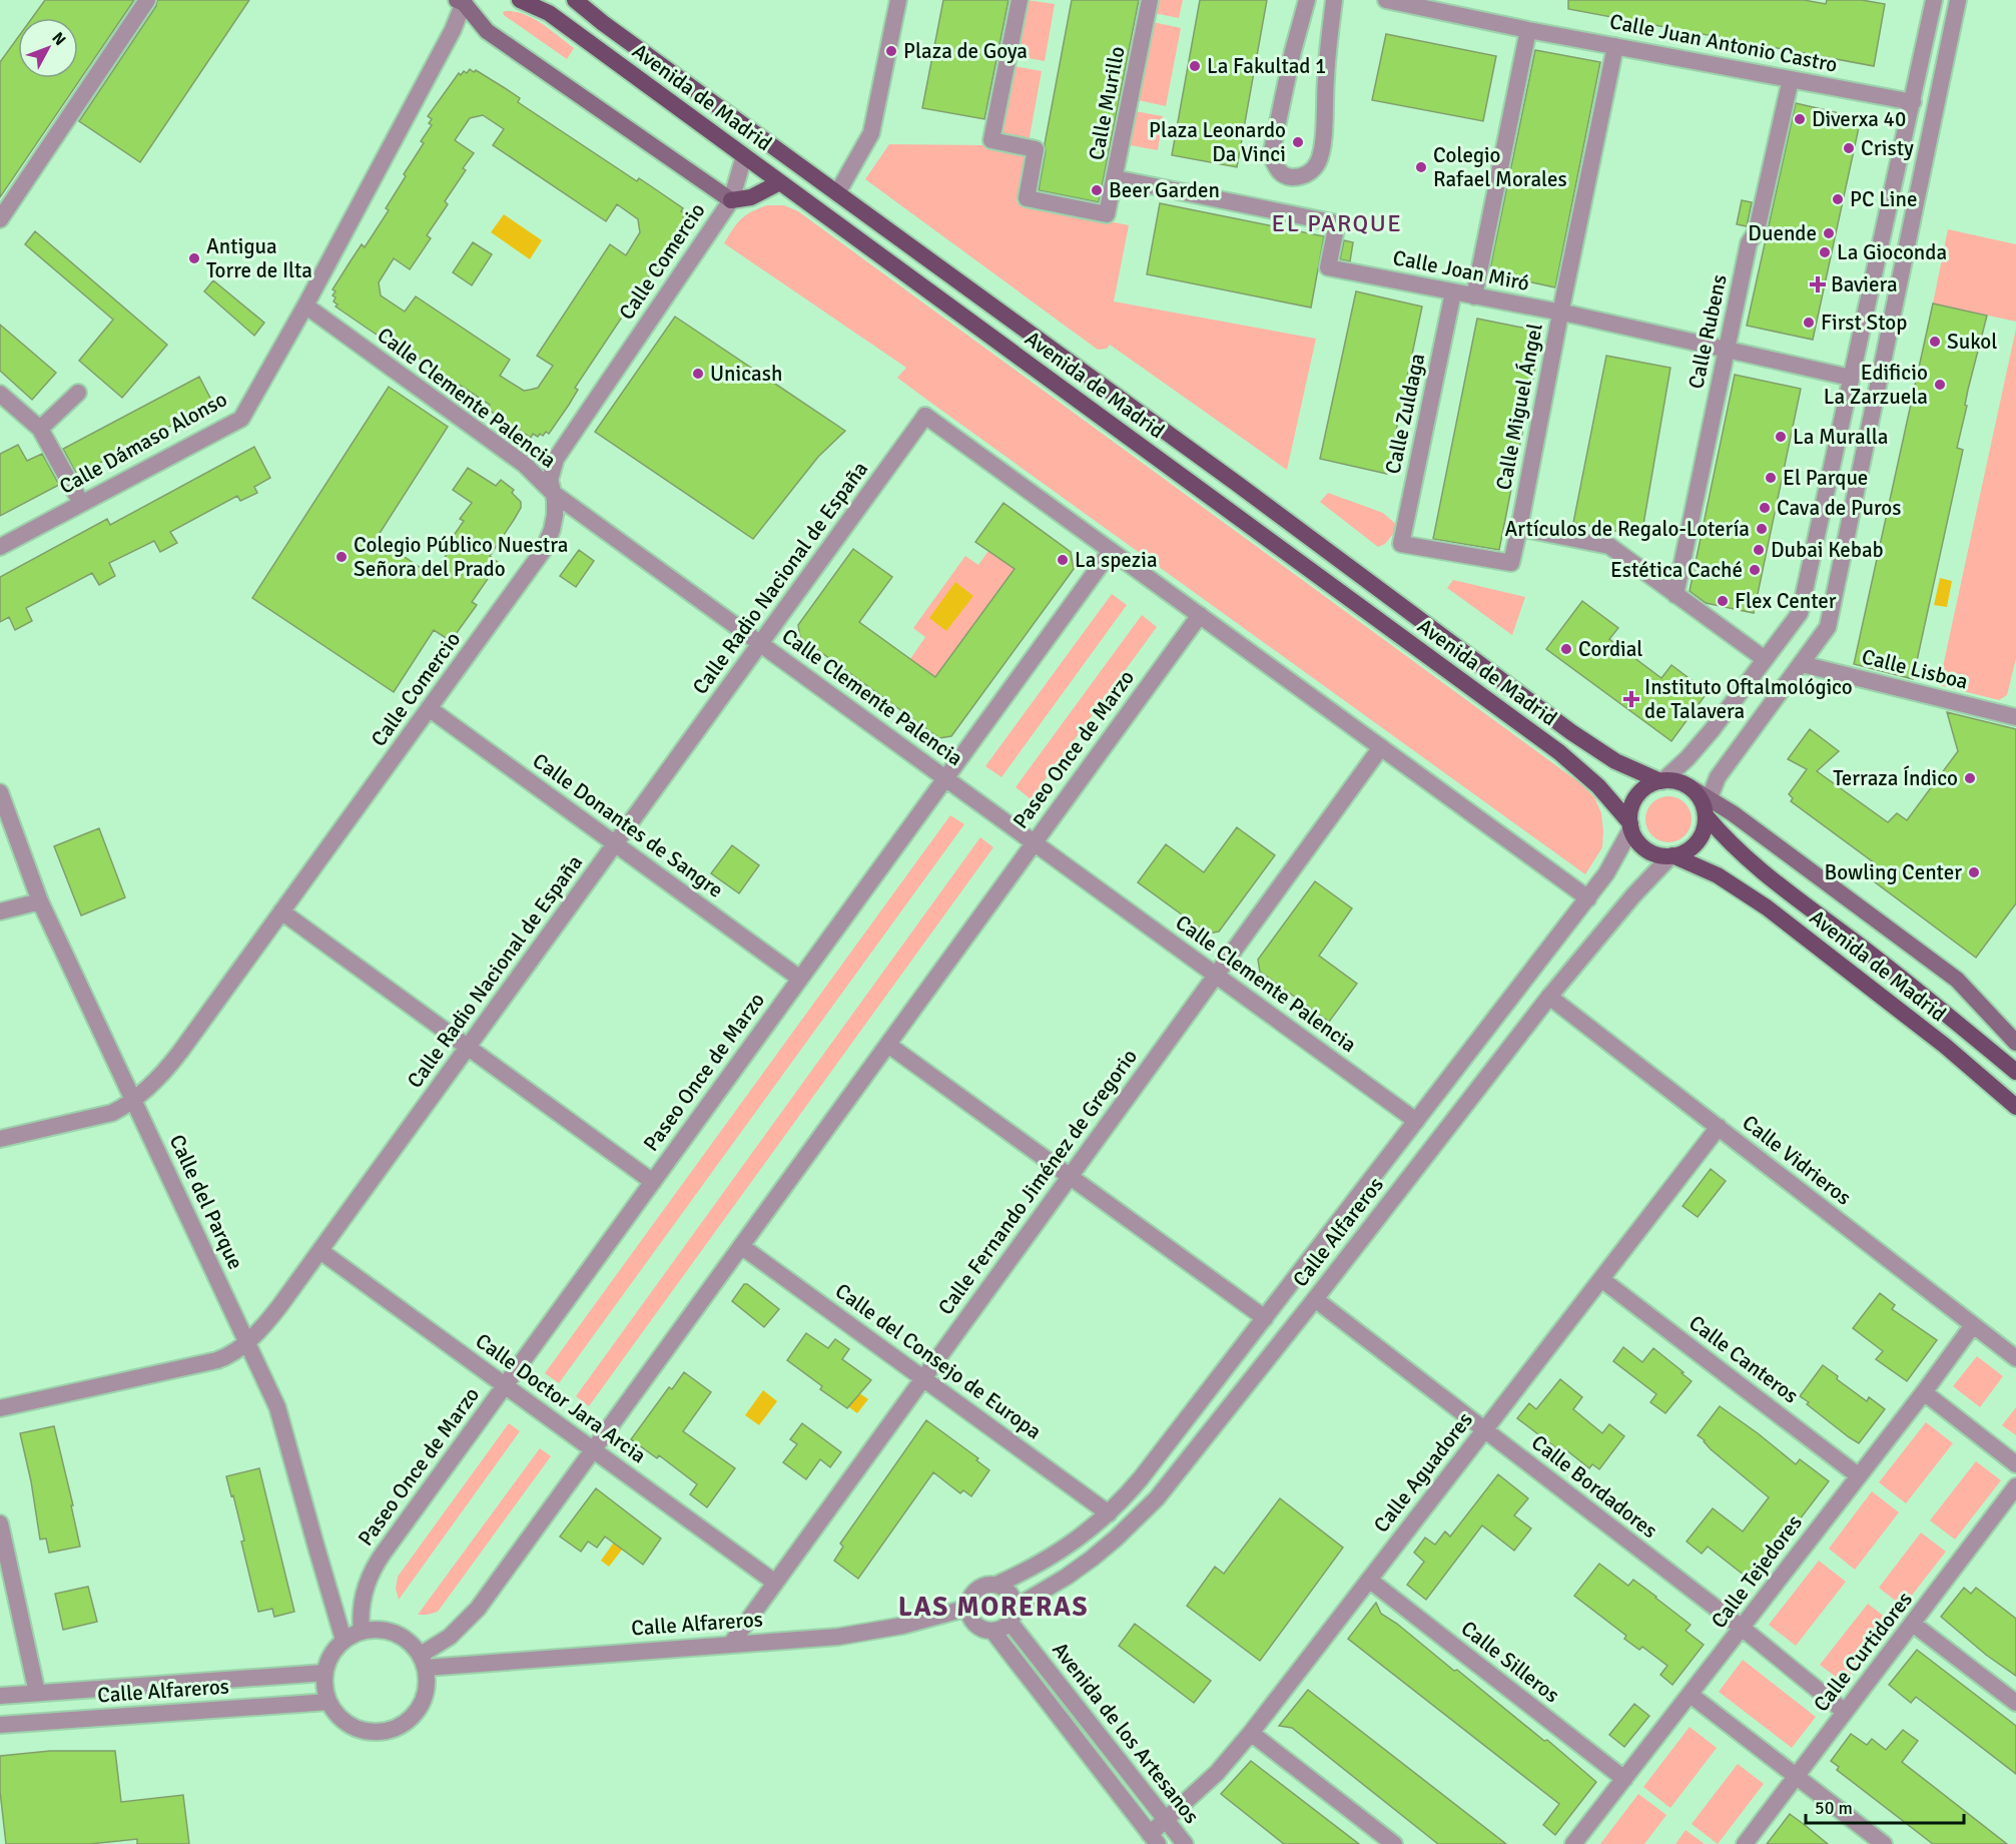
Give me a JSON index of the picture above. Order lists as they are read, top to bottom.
{
  "streets": {
    "main road": ["Avenida de Madrid"],
    "street": [
      "Calle Juan Antonio Castro",
      "Calle Murillo",
      "Calle Comercio",
      "Calle Joan Miró",
      "Calle Rubens",
      "Calle Clemente Palencia",
      "Calle Miguel Ángel",
      "Calle Zuldaga",
      "Calle Dámaso Alonso",
      "Calle Radio Nacional de España",
      "Calle Lisboa",
      "Paseo Once de Marzo",
      "Calle Donantes de Sangre",
      "Calle Vidrieros",
      "Calle Fernando Jiménez de Gregorio",
      "Calle del Parque",
      "Calle Alfareros",
      "Calle Canteros",
      "Calle del Consejo de Europa",
      "Calle Doctor Jara Arcia",
      "Calle Aguadores",
      "Calle Bordadores",
      "Calle Tejedores",
      "Calle Curtidores",
      "Calle Silleros",
      "Avenida de los Artesanos"
    ]
  },
  "crossings": [
    ["Calle Juan Antonio Castro", "Calle Rubens"],
    ["Calle Juan Antonio Castro", "Calle Miguel Ángel"],
    ["Avenida de Madrid", "Calle Comercio"],
    ["Avenida de Madrid", "Calle Alfareros"],
    ["Calle Murillo", "Calle Joan Miró"],
    ["Calle Comercio", "Calle Clemente Palencia"],
    ["Calle Comercio", "Calle Donantes de Sangre"],
    ["Calle Comercio", "Calle del Parque"],
    ["Calle Joan Miró", "Calle Rubens"],
    ["Calle Joan Miró", "Calle Miguel Ángel"],
    ["Calle Joan Miró", "Calle Zuldaga"],
    ["Calle Clemente Palencia", "Calle Dámaso Alonso"],
    ["Calle Clemente Palencia", "Calle Radio Nacional de España"],
    ["Calle Clemente Palencia", "Paseo Once de Marzo"],
    ["Calle Clemente Palencia", "Calle Fernando Jiménez de Gregorio"],
    ["Calle Clemente Palencia", "Calle Alfareros"],
    ["Calle Miguel Ángel", "Calle Zuldaga"],
    ["Calle Radio Nacional de España", "Paseo Once de Marzo"],
    ["Calle Radio Nacional de España", "Calle Donantes de Sangre"],
    ["Calle Radio Nacional de España", "Calle del Parque"],
    ["Calle Radio Nacional de España", "Calle Doctor Jara Arcia"],
    ["Paseo Once de Marzo", "Calle Donantes de Sangre"],
    ["Paseo Once de Marzo", "Calle del Parque"],
    ["Paseo Once de Marzo", "Calle Alfareros"],
    ["Paseo Once de Marzo", "Calle del Consejo de Europa"],
    ["Paseo Once de Marzo", "Calle Doctor Jara Arcia"],
    ["Calle Vidrieros", "Calle Alfareros"],
    ["Calle Vidrieros", "Calle Aguadores"],
    ["Calle Vidrieros", "Calle Tejedores"],
    ["Calle Fernando Jiménez de Gregorio", "Calle Alfareros"],
    ["Calle Fernando Jiménez de Gregorio", "Calle del Consejo de Europa"],
    ["Calle Fernando Jiménez de Gregorio", "Calle Doctor Jara Arcia"],
    ["Calle del Parque", "Calle Alfareros"],
    ["Calle Alfareros", "Calle del Consejo de Europa"],
    ["Calle Alfareros", "Calle Bordadores"],
    ["Calle Alfareros", "Avenida de los Artesanos"],
    ["Calle Canteros", "Calle Aguadores"],
    ["Calle Canteros", "Calle Tejedores"],
    ["Calle Aguadores", "Calle Bordadores"],
    ["Calle Aguadores", "Calle Silleros"],
    ["Calle Aguadores", "Avenida de los Artesanos"],
    ["Calle Bordadores", "Calle Tejedores"],
    ["Calle Bordadores", "Calle Curtidores"],
    ["Calle Tejedores", "Calle Silleros"]
  ],
  "districts": ["EL PARQUE", "LAS MORERAS"],
  "places": {
    "other": [
      "Plaza de Goya",
      "La Fakultad 1",
      "Diverxa 40",
      "Plaza Leonardo Da Vinci",
      "Cristy",
      "Colegio Rafael Morales",
      "Beer Garden",
      "PC Line",
      "Duende",
      "La Gioconda",
      "Antigua Torre de Ilta",
      "First Stop",
      "Sukol",
      "Unicash",
      "Edificio La Zarzuela",
      "La Muralla",
      "El Parque",
      "Cava de Puros",
      "Artículos de Regalo-Lotería",
      "Dubai Kebab",
      "Colegio Público Nuestra Señora del Prado",
      "La spezia",
      "Estética Caché",
      "Flex Center",
      "Cordial",
      "Terraza Índico",
      "Bowling Center"
    ],
    "health": ["Baviera", "Instituto Oftalmológico de Talavera"]
  },
  "scale_bar": "50 m",
  "north": "top right"
}
